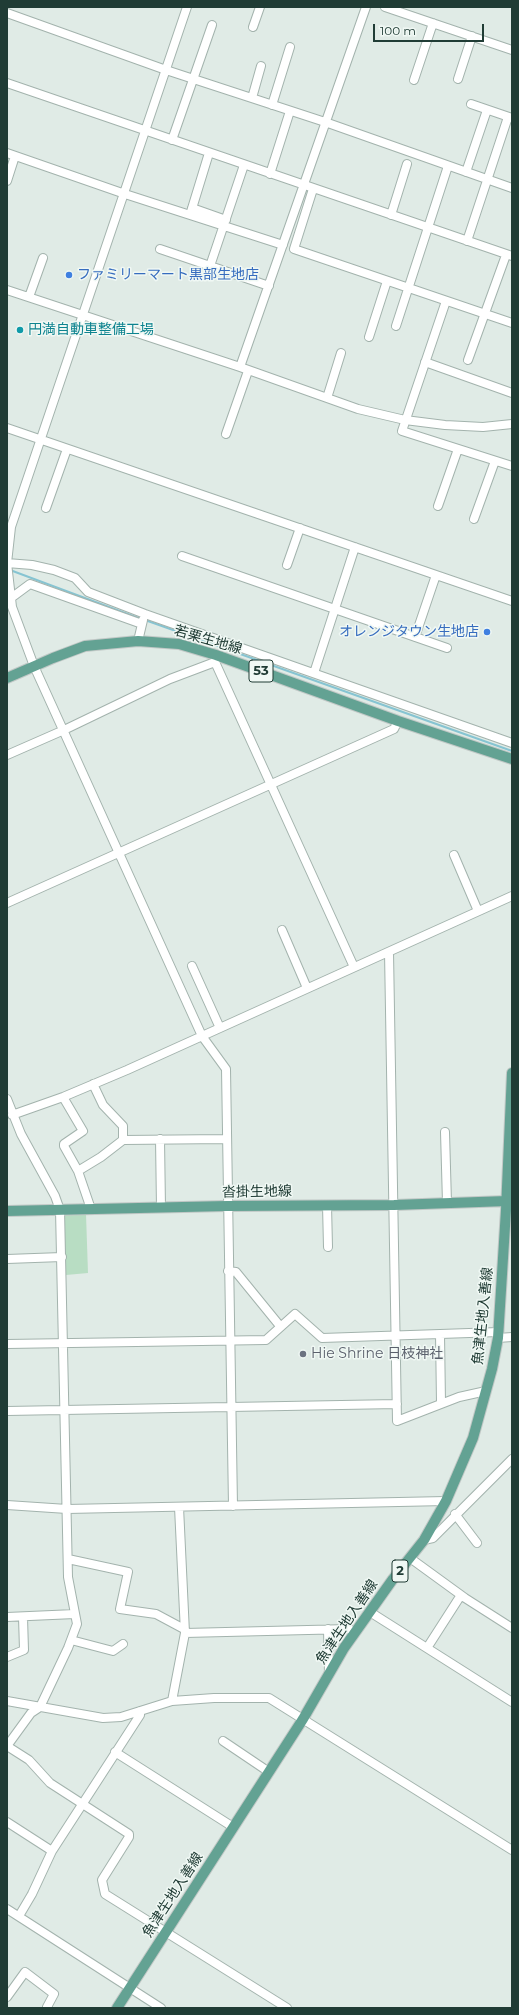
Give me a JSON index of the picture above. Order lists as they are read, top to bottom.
{
  "streets": {
    "main road": [
      "若栗生地線",
      "53",
      "沓掛生地線",
      "魚津生地入善線",
      "2"
    ]
  },
  "crossings": [
    ["沓掛生地線", "魚津生地入善線"]
  ],
  "places": [
    "ファミリーマート黒部生地店",
    "円満自動車整備工場",
    "オレンジタウン生地店",
    "Hie Shrine 日枝神社"
  ],
  "scale_bar": "100 m"
}
